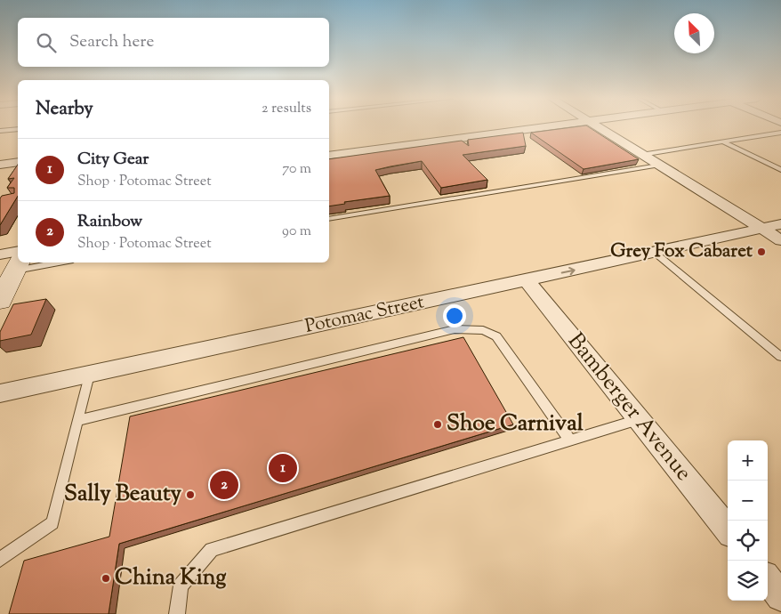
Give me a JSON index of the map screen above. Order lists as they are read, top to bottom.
{
  "streets": {
    "street": ["Potomac Street", "Bamberger Avenue"]
  },
  "crossings": [
    ["Potomac Street", "Bamberger Avenue"]
  ],
  "places": [
    "Grey Fox Cabaret",
    "Shoe Carnival",
    "Sally Beauty",
    "China King"
  ],
  "north": "top left",
  "page": {
    "search": "Search here",
    "heading": ["Nearby", "2 results"],
    "list": [
      {
        "mark": "1",
        "name": "City Gear",
        "note": "Shop · Potomac Street",
        "value": "70 m"
      },
      {
        "mark": "2",
        "name": "Rainbow",
        "note": "Shop · Potomac Street",
        "value": "90 m"
      }
    ],
    "map_buttons": ["+", "−"],
    "pins": ["1", "2"]
  }
}
